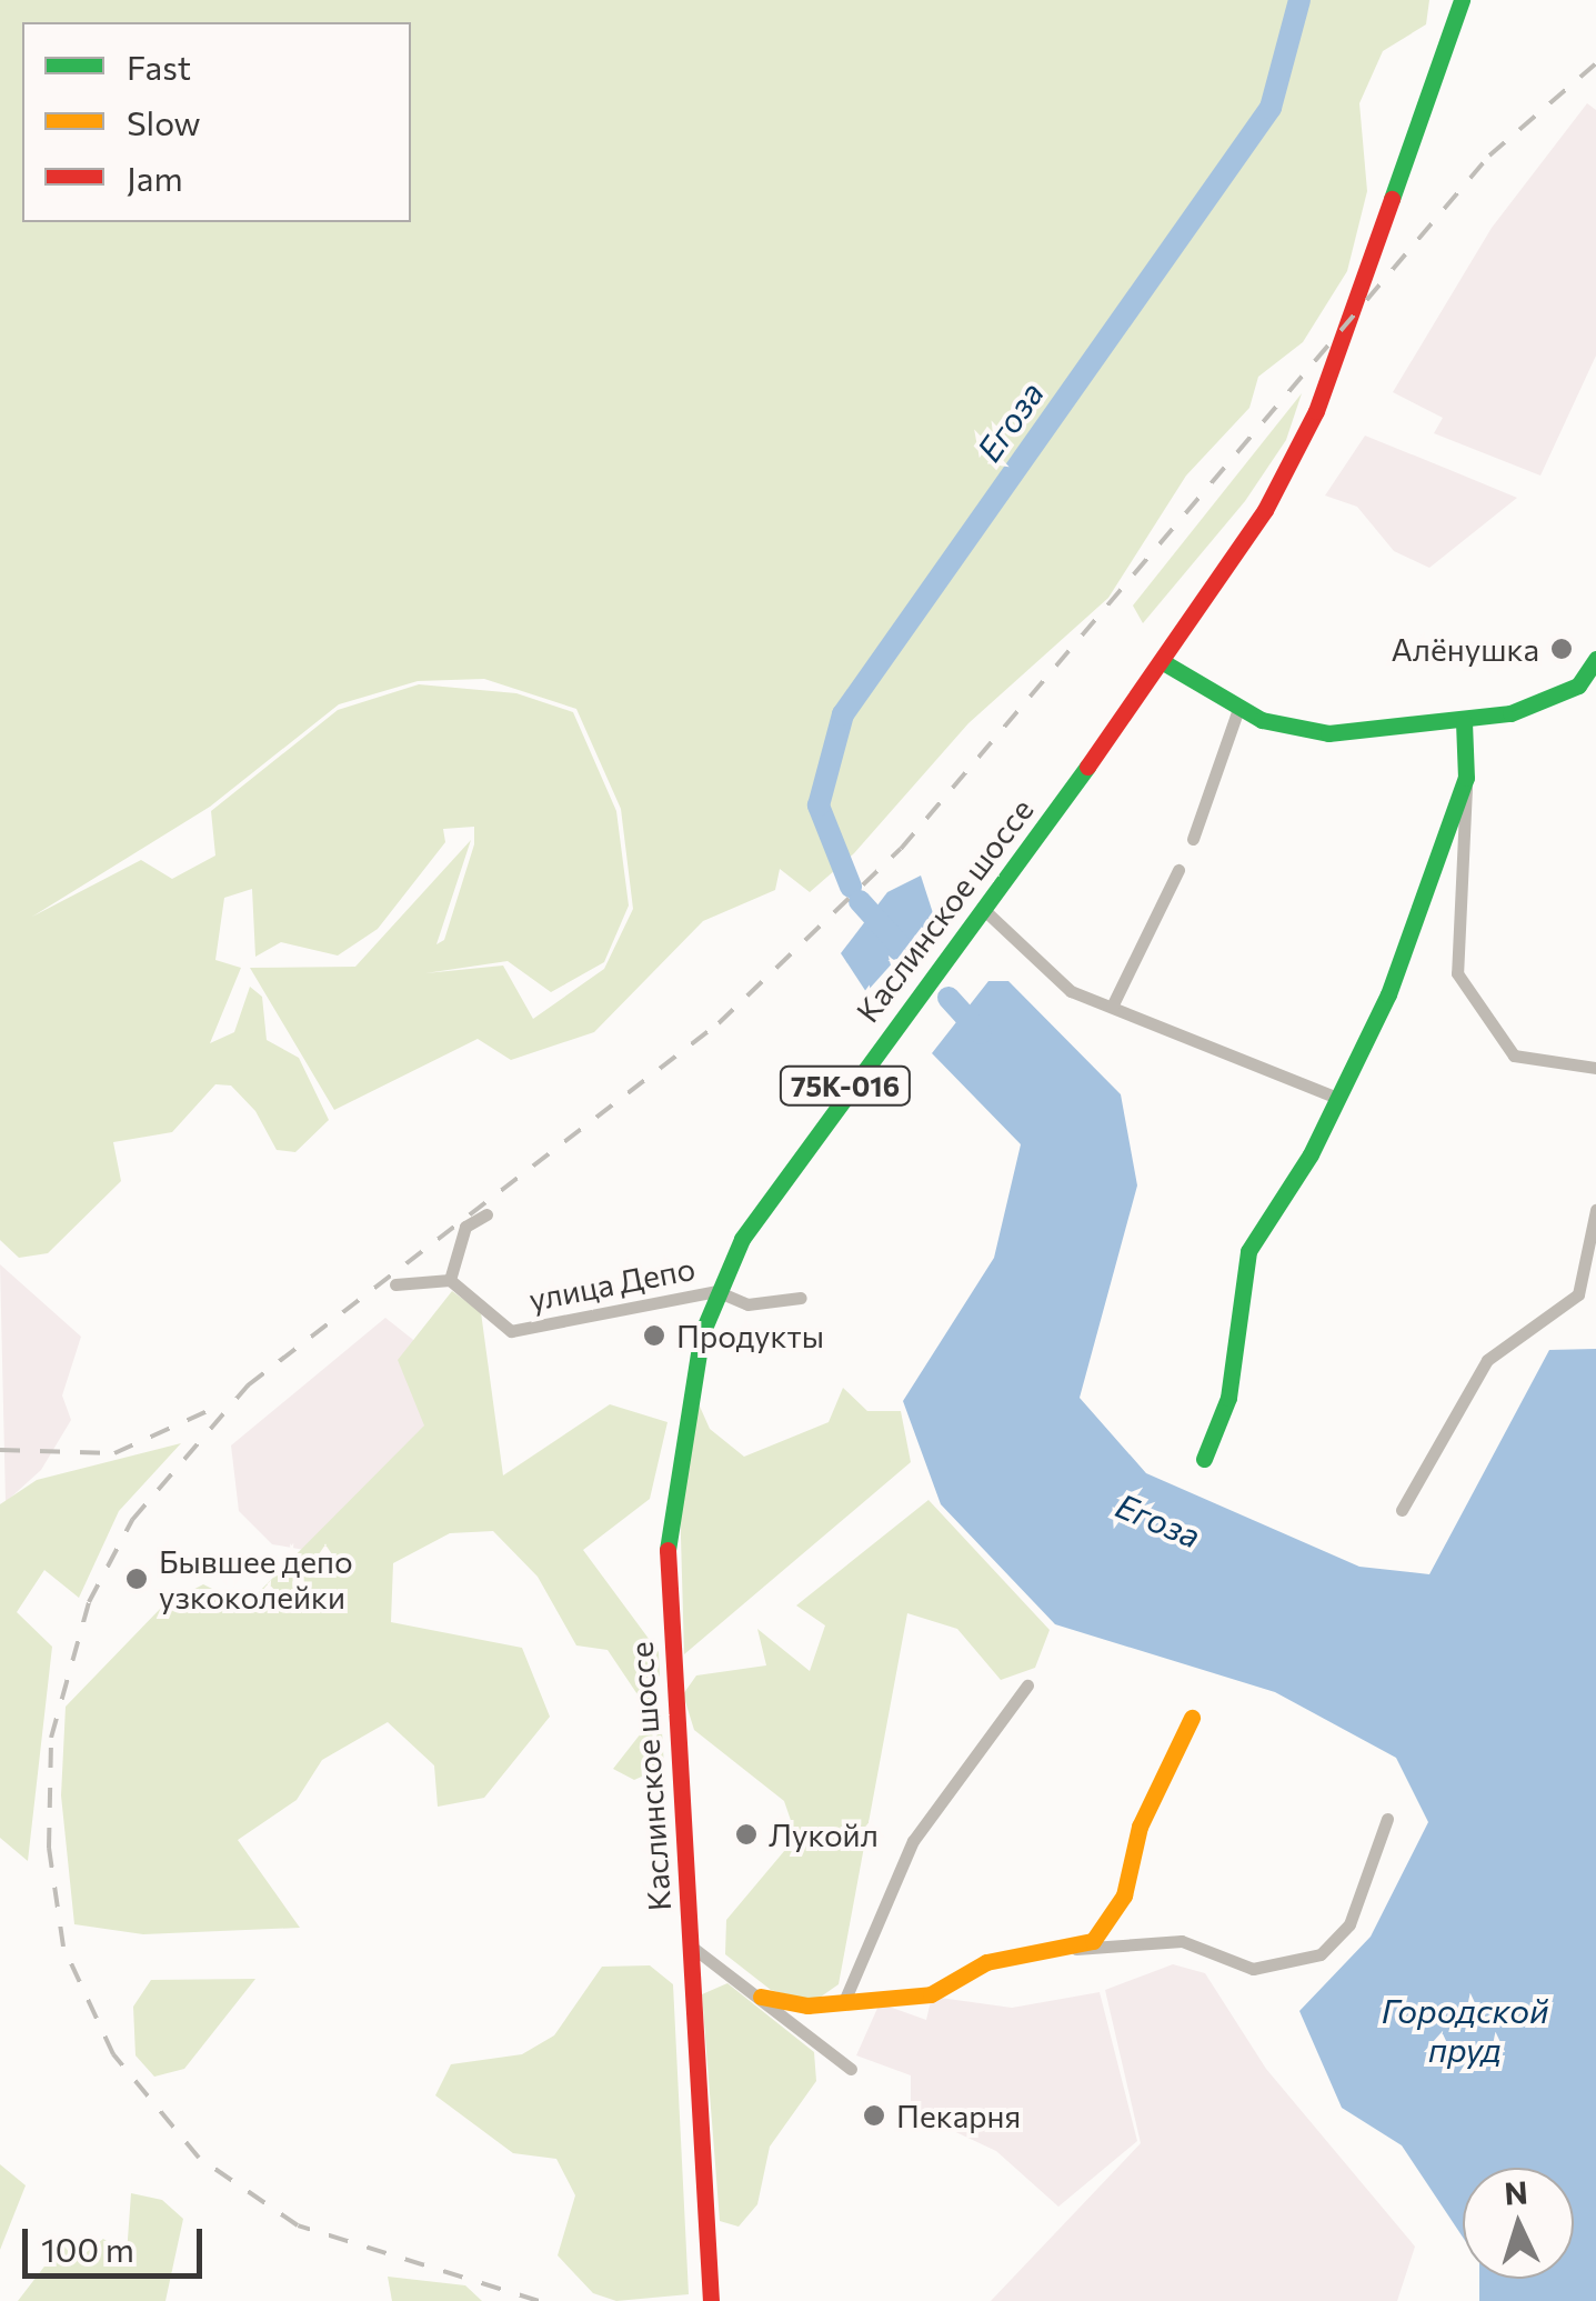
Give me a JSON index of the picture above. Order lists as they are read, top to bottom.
{
  "streets": {
    "main road": ["Каслинское шоссе", "75К-016"],
    "street": ["улица Депо"]
  },
  "crossings": [
    ["Каслинское шоссе", "улица Депо"]
  ],
  "water": ["Егоза", "Городской пруд"],
  "places": [
    "Алёнушка",
    "Продукты",
    "Бывшее депо узкоколейки",
    "Лукойл",
    "Пекарня"
  ],
  "legend": ["Fast", "Slow", "Jam"],
  "scale_bar": "100 m",
  "north": "top"
}
